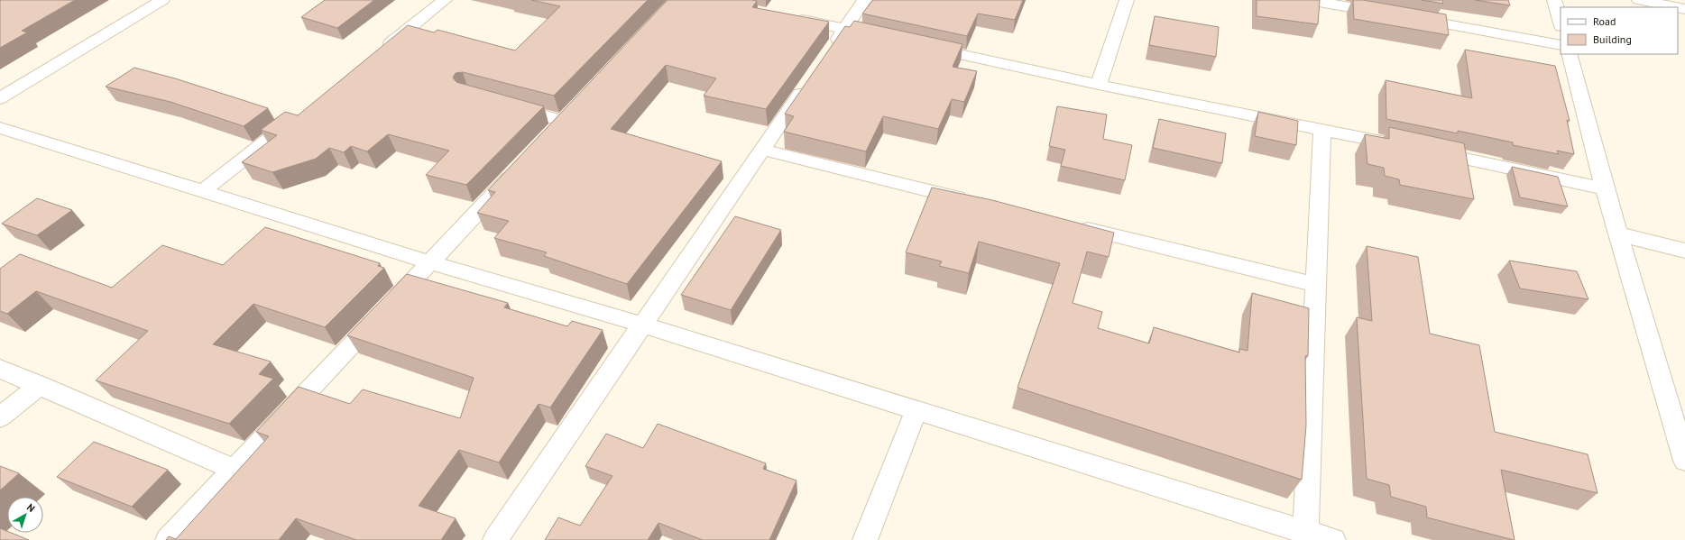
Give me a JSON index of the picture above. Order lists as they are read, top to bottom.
{
  "legend": ["Road", "Building"],
  "north": "top right"
}
